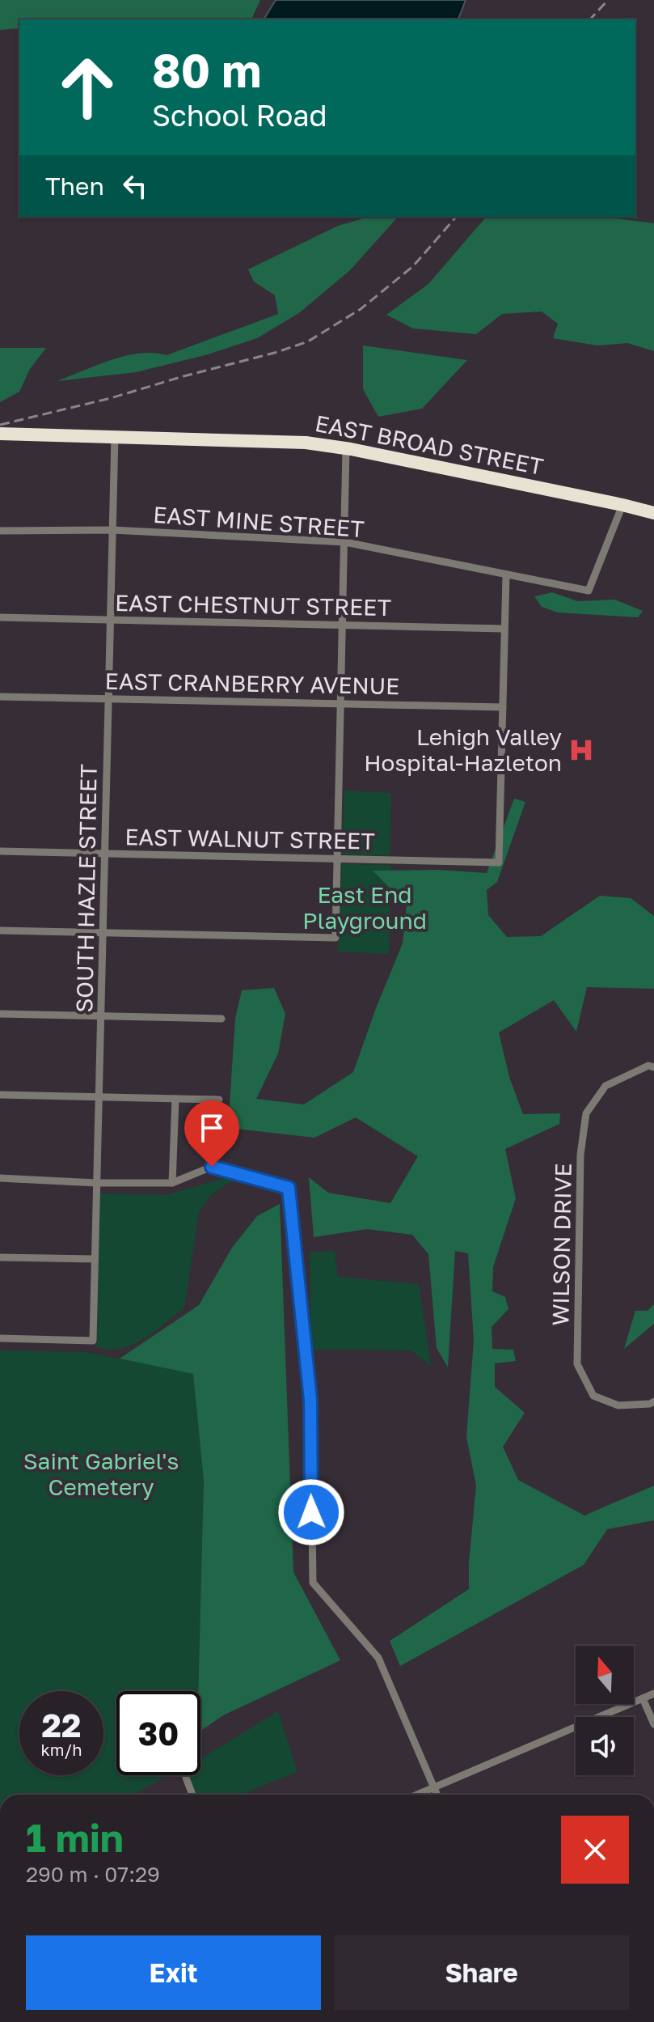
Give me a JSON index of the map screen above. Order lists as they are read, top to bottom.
{
  "streets": {
    "highway": ["EAST BROAD STREET"],
    "street": [
      "EAST MINE STREET",
      "EAST CHESTNUT STREET",
      "EAST CRANBERRY AVENUE",
      "EAST WALNUT STREET",
      "SOUTH HAZLE STREET",
      "WILSON DRIVE"
    ]
  },
  "crossings": [
    ["EAST BROAD STREET", "EAST MINE STREET"],
    ["EAST BROAD STREET", "SOUTH HAZLE STREET"],
    ["EAST MINE STREET", "SOUTH HAZLE STREET"],
    ["EAST CHESTNUT STREET", "SOUTH HAZLE STREET"],
    ["EAST CRANBERRY AVENUE", "EAST WALNUT STREET"],
    ["EAST CRANBERRY AVENUE", "SOUTH HAZLE STREET"],
    ["EAST WALNUT STREET", "SOUTH HAZLE STREET"]
  ],
  "parks": ["East End Playground", "Saint Gabriel's Cemetery"],
  "places": {
    "hospital": ["Lehigh Valley Hospital-Hazleton"]
  },
  "north": "top",
  "page": {
    "turn": ["80 m", "School Road"],
    "then": "Then",
    "speed": "22 km/h",
    "limit": "30",
    "heading": ["1 min", "290 m · 07:29"],
    "buttons": ["Exit", "Share"]
  }
}
